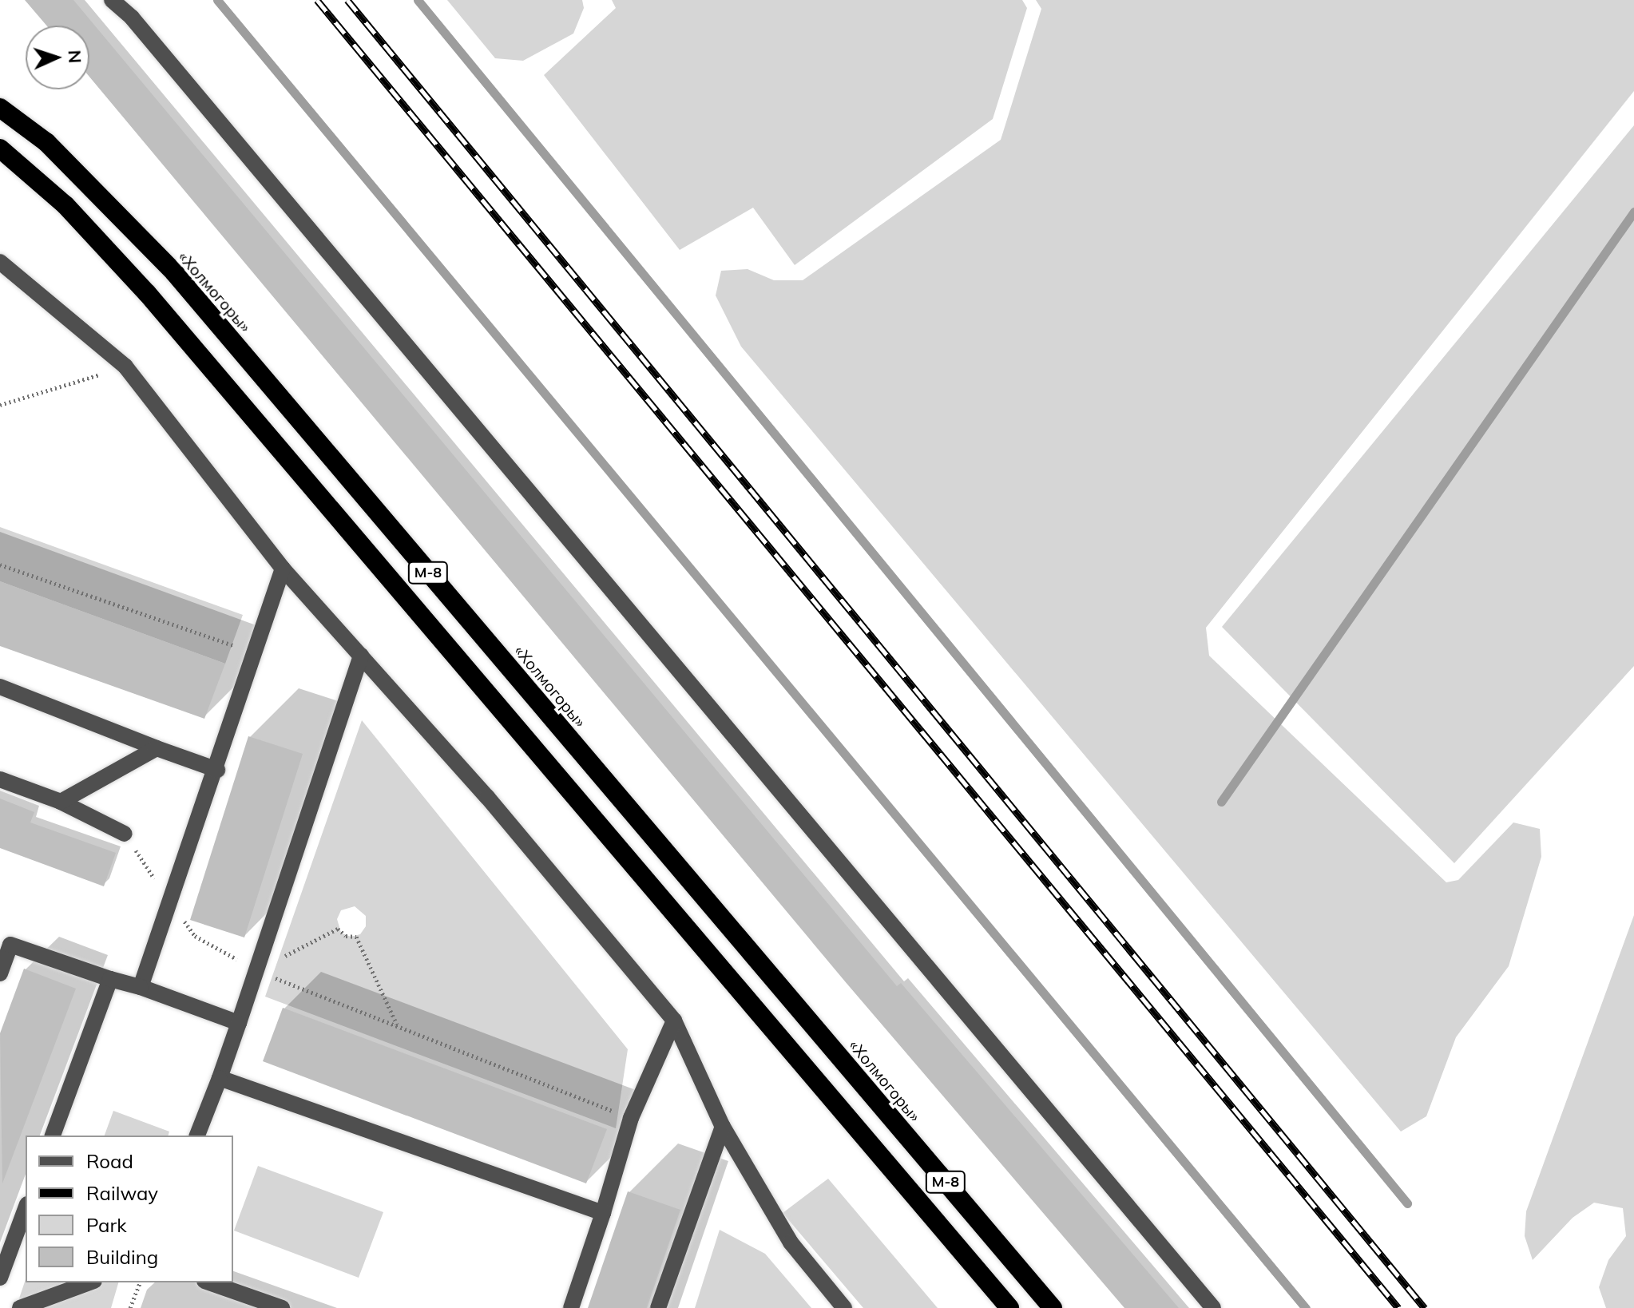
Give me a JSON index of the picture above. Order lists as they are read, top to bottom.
{
  "streets": {
    "highway": ["«Холмогоры»", "М-8"]
  },
  "legend": [
    "Road",
    "Railway",
    "Park",
    "Building"
  ],
  "north": "right"
}
